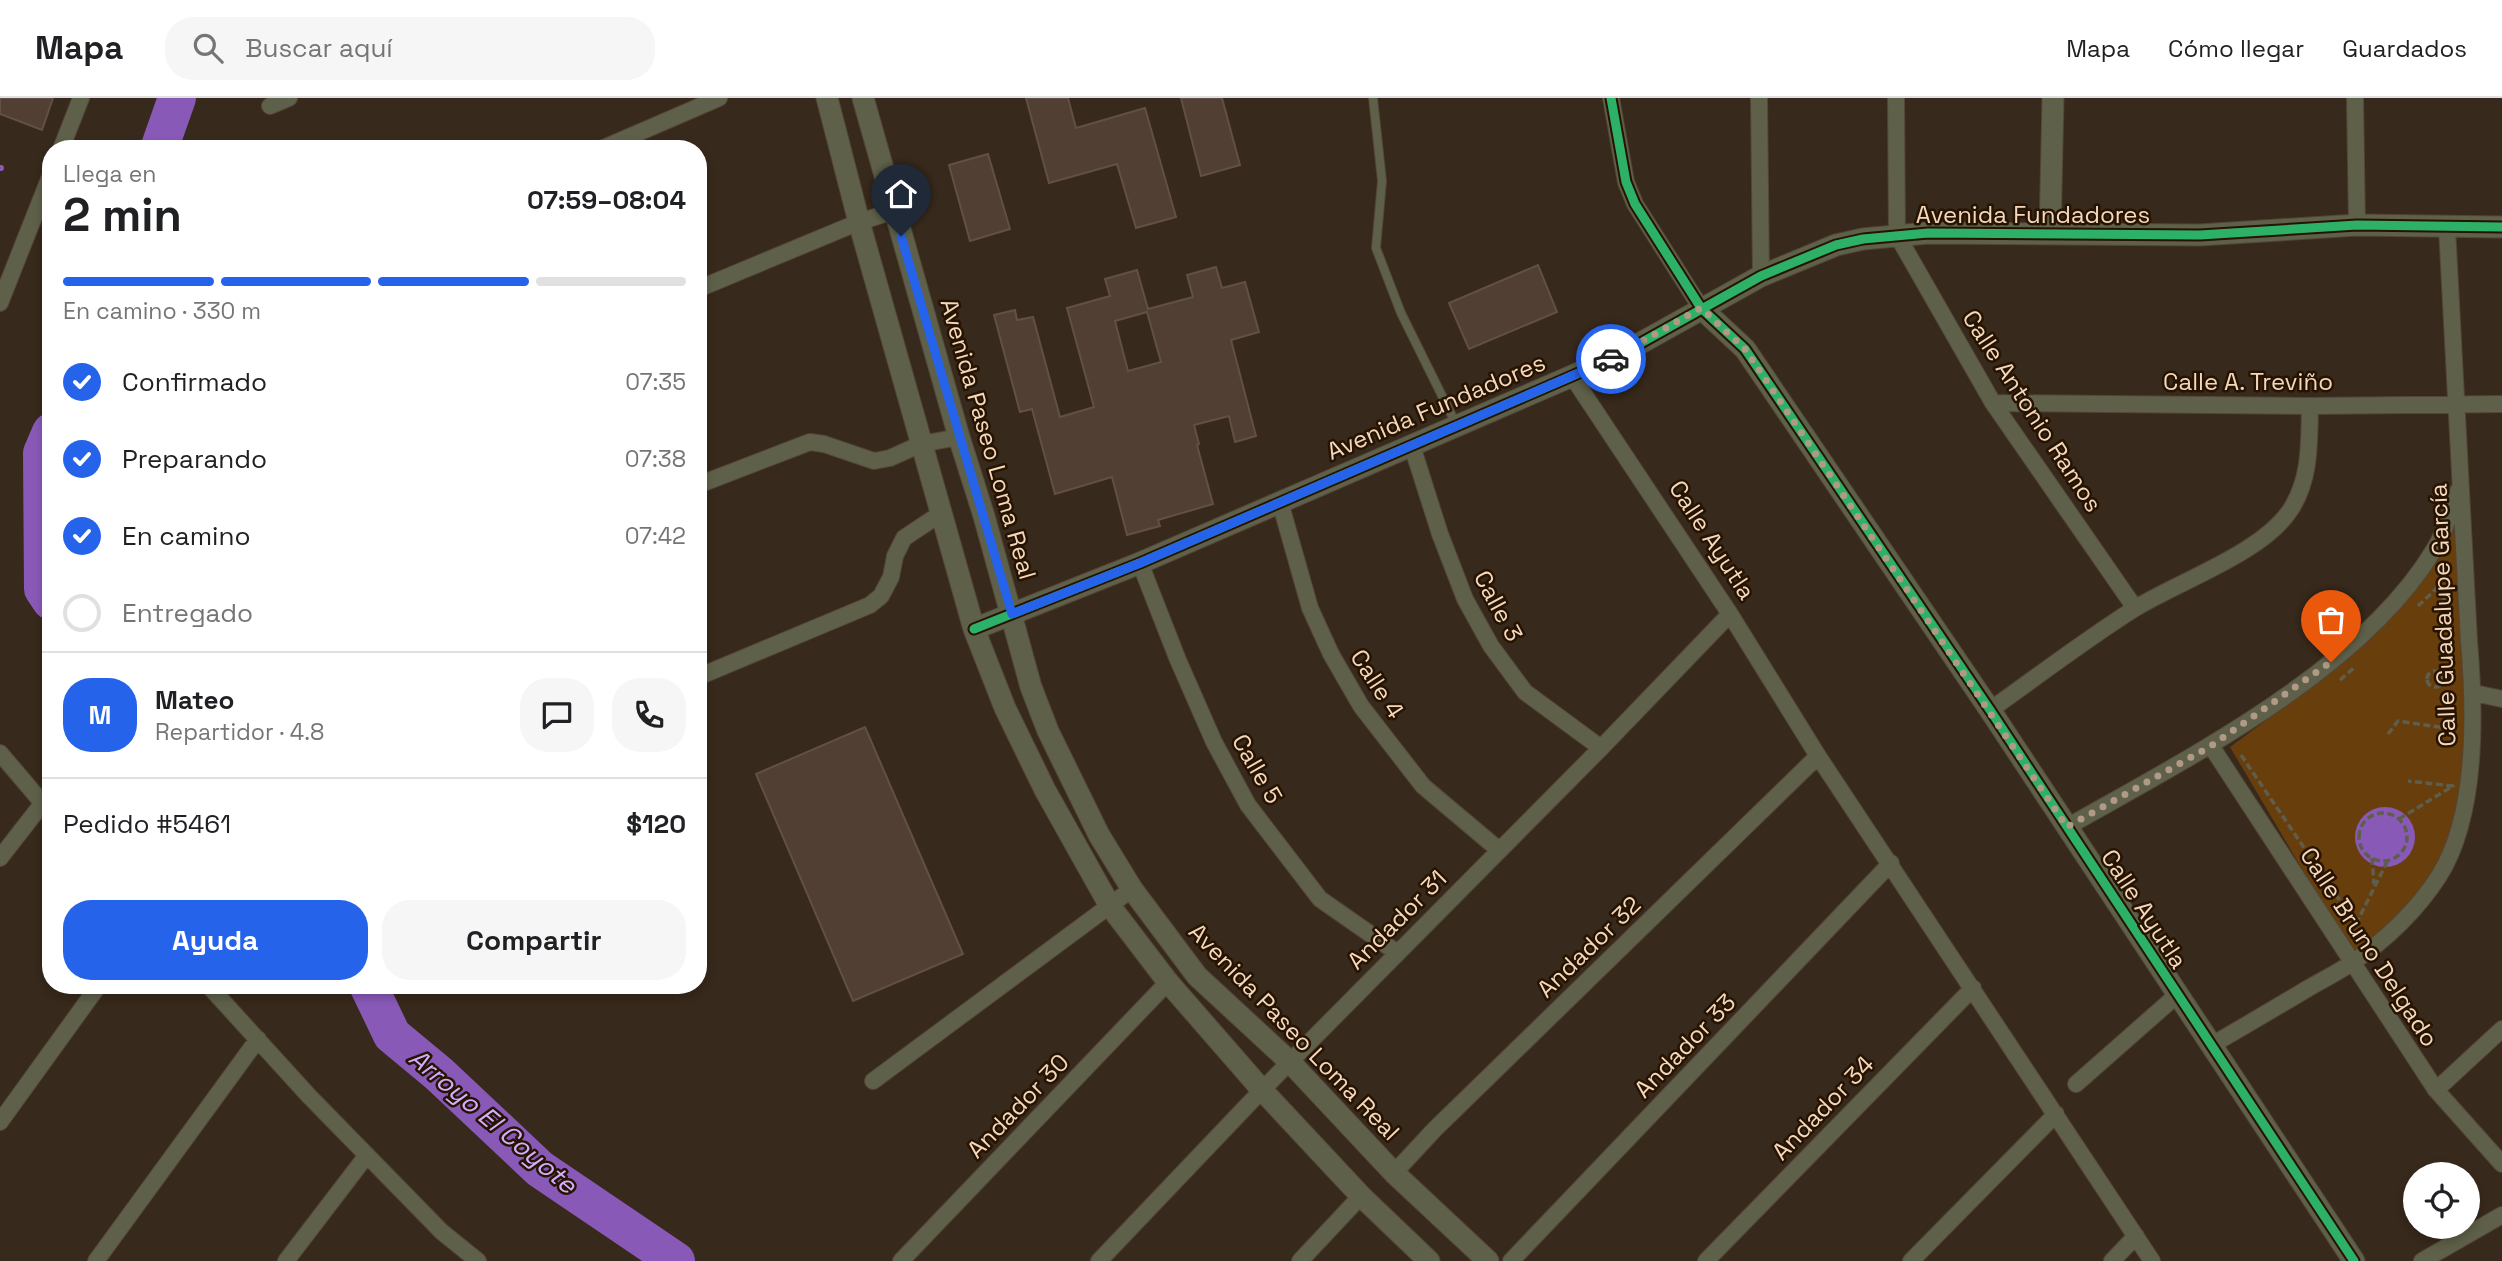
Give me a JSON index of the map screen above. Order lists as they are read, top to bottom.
{
  "streets": {
    "street": [
      "Avenida Fundadores",
      "Calle A. Treviño",
      "Calle Antonio Ramos",
      "Avenida Paseo Loma Real",
      "Calle Ayutla",
      "Calle 3",
      "Calle Guadalupe García",
      "Calle 4",
      "Calle 5",
      "Andador 31",
      "Andador 32",
      "Calle Bruno Delgado",
      "Andador 33",
      "Andador 30",
      "Andador 34"
    ]
  },
  "crossings": [
    ["Avenida Fundadores", "Calle Antonio Ramos"],
    ["Avenida Fundadores", "Avenida Paseo Loma Real"],
    ["Avenida Fundadores", "Calle Ayutla"],
    ["Avenida Fundadores", "Calle 3"],
    ["Avenida Fundadores", "Calle Guadalupe García"],
    ["Avenida Fundadores", "Calle 4"],
    ["Avenida Fundadores", "Calle 5"],
    ["Calle A. Treviño", "Calle Antonio Ramos"],
    ["Calle A. Treviño", "Calle Guadalupe García"],
    ["Avenida Paseo Loma Real", "Andador 31"],
    ["Avenida Paseo Loma Real", "Andador 32"],
    ["Calle Ayutla", "Calle Guadalupe García"],
    ["Calle Ayutla", "Andador 31"],
    ["Calle Ayutla", "Andador 32"],
    ["Calle Ayutla", "Andador 33"],
    ["Calle Ayutla", "Andador 34"],
    ["Calle 3", "Andador 31"],
    ["Calle Guadalupe García", "Calle Bruno Delgado"],
    ["Calle 4", "Andador 31"],
    ["Calle 5", "Andador 31"]
  ],
  "water": ["Arroyo El Coyote"],
  "page": {
    "header": "Mapa",
    "search": "Buscar aquí",
    "nav": ["Mapa", "Cómo llegar", "Guardados"],
    "heading": ["2 min", "Llega en", "07:59–08:04"],
    "panel": [
      "Mateo",
      "Repartidor · 4.8",
      "Pedido #5461",
      "$120"
    ],
    "bar": "En camino · 330 m",
    "list": [
      ["Confirmado", "07:35"],
      ["Preparando", "07:38"],
      ["En camino", "07:42"],
      "Entregado"
    ],
    "round": "M",
    "buttons": ["Ayuda", "Compartir"]
  }
}
